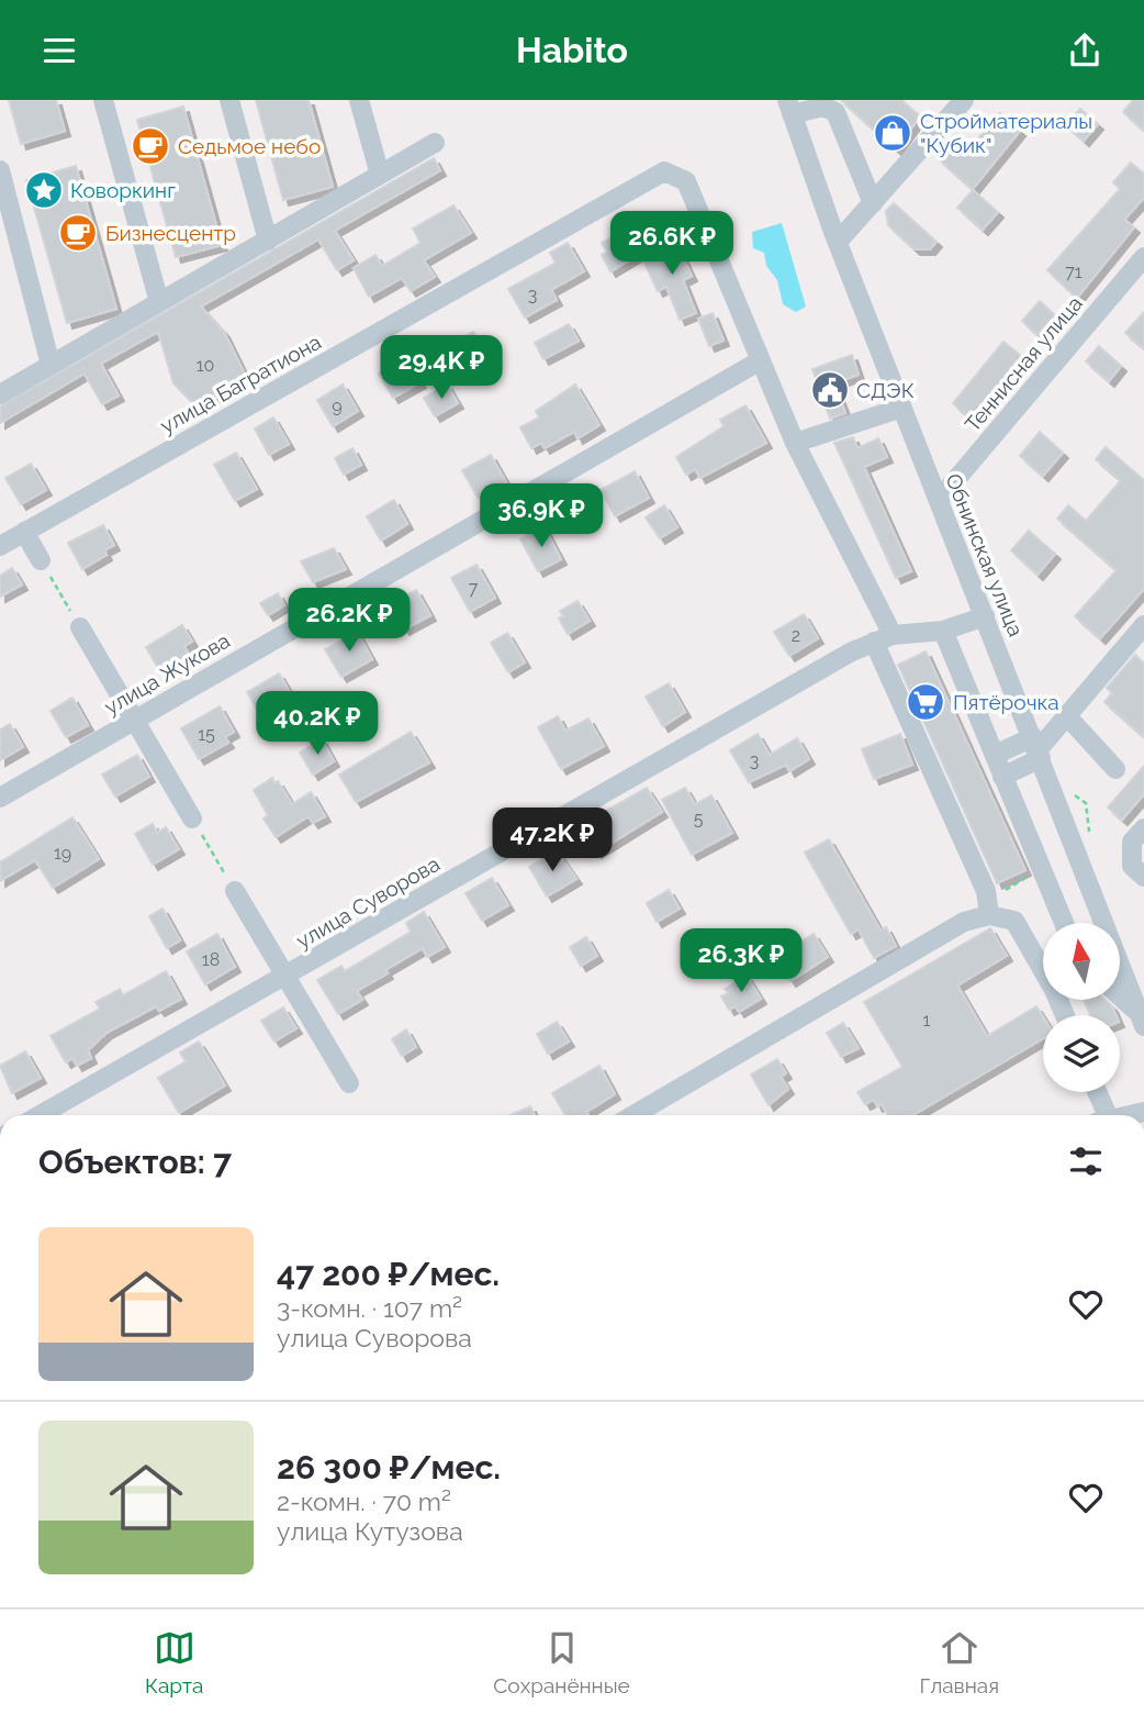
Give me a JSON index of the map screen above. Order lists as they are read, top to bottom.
{
  "streets": {
    "street": [
      "Теннисная улица",
      "улица Багратиона",
      "Обнинская улица",
      "улица Жукова",
      "улица Суворова"
    ]
  },
  "crossings": [
    ["Теннисная улица", "Обнинская улица"],
    ["улица Багратиона", "улица Жукова"],
    ["Обнинская улица", "улица Суворова"]
  ],
  "places": {
    "shop": ["Стройматериалы \"Кубик\""],
    "cafe": ["Седьмое небо", "Бизнесцентр"],
    "place": ["Коворкинг"],
    "public building": ["СДЭК"],
    "supermarket": ["Пятёрочка"]
  },
  "house_numbers": [
    "71",
    "3",
    "10",
    "9",
    "7",
    "2",
    "15",
    "3",
    "5",
    "19",
    "18",
    "1"
  ],
  "north": "top",
  "page": {
    "header": "Habito",
    "price": [
      "26.6K ₽",
      "29.4K ₽",
      "36.9K ₽",
      "26.2K ₽",
      "40.2K ₽",
      "47.2K ₽",
      "26.3K ₽"
    ],
    "heading": "Объектов: 7",
    "list": [
      {
        "name": "47 200 ₽/мес.",
        "note": "3-комн. · 107 m² · улица Суворова"
      },
      {
        "name": "26 300 ₽/мес.",
        "note": "2-комн. · 70 m² · улица Кутузова"
      }
    ],
    "tabs": ["Карта", "Сохранённые", "Главная"]
  }
}
